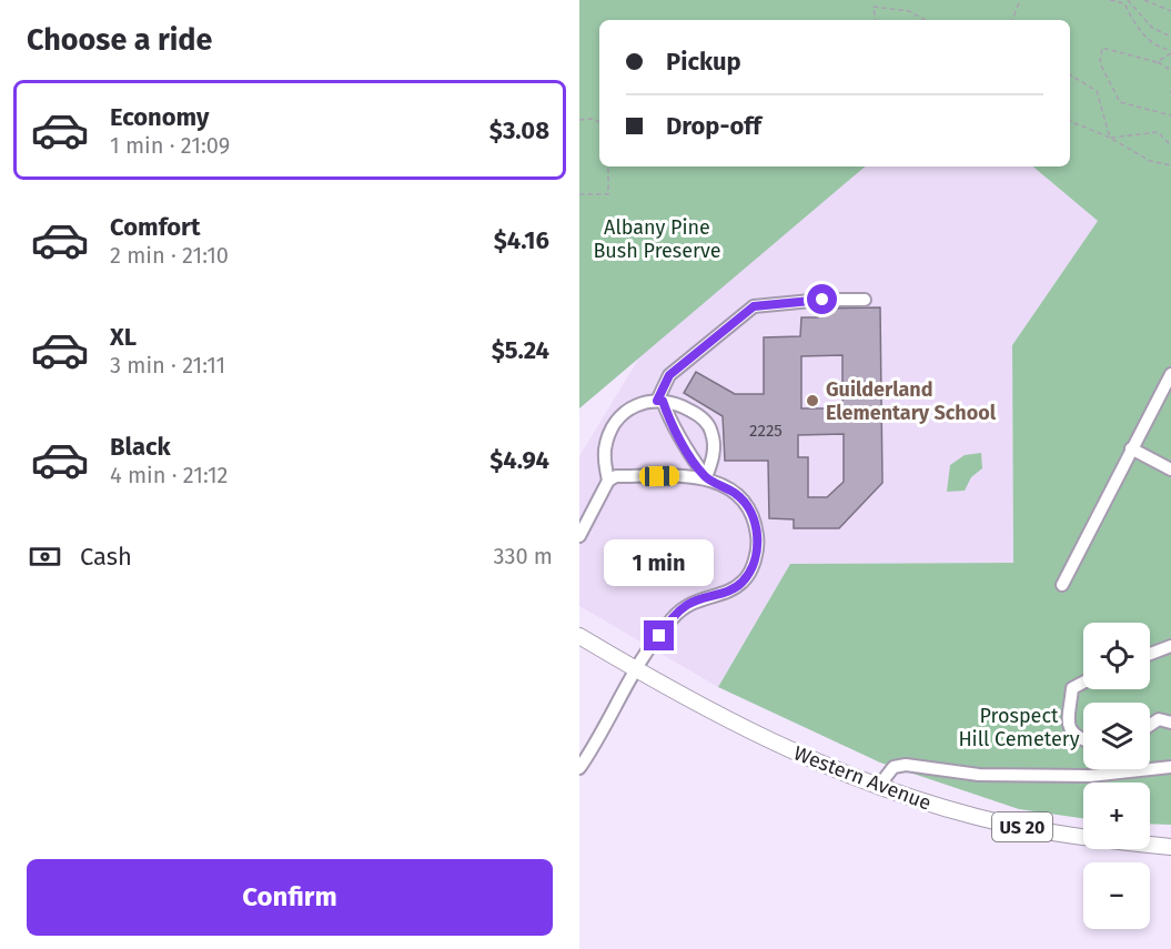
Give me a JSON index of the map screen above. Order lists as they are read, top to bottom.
{
  "streets": {
    "main road": ["Western Avenue", "US 20"]
  },
  "parks": ["Albany Pine Bush Preserve", "Prospect Hill Cemetery"],
  "places": ["Guilderland Elementary School"],
  "house_numbers": ["2225"],
  "page": {
    "heading": "Choose a ride",
    "banner": ["Pickup", "Drop-off"],
    "list": [
      {
        "name": "Economy",
        "note": "1 min · 21:09",
        "value": "$3.08"
      },
      {
        "name": "Comfort",
        "note": "2 min · 21:10",
        "value": "$4.16"
      },
      {
        "name": "XL",
        "note": "3 min · 21:11",
        "value": "$5.24"
      },
      {
        "name": "Black",
        "note": "4 min · 21:12",
        "value": "$4.94"
      }
    ],
    "pay": ["Cash", "330 m"],
    "bubble": "1 min",
    "map_buttons": ["+", "−"],
    "buttons": "Confirm"
  }
}
